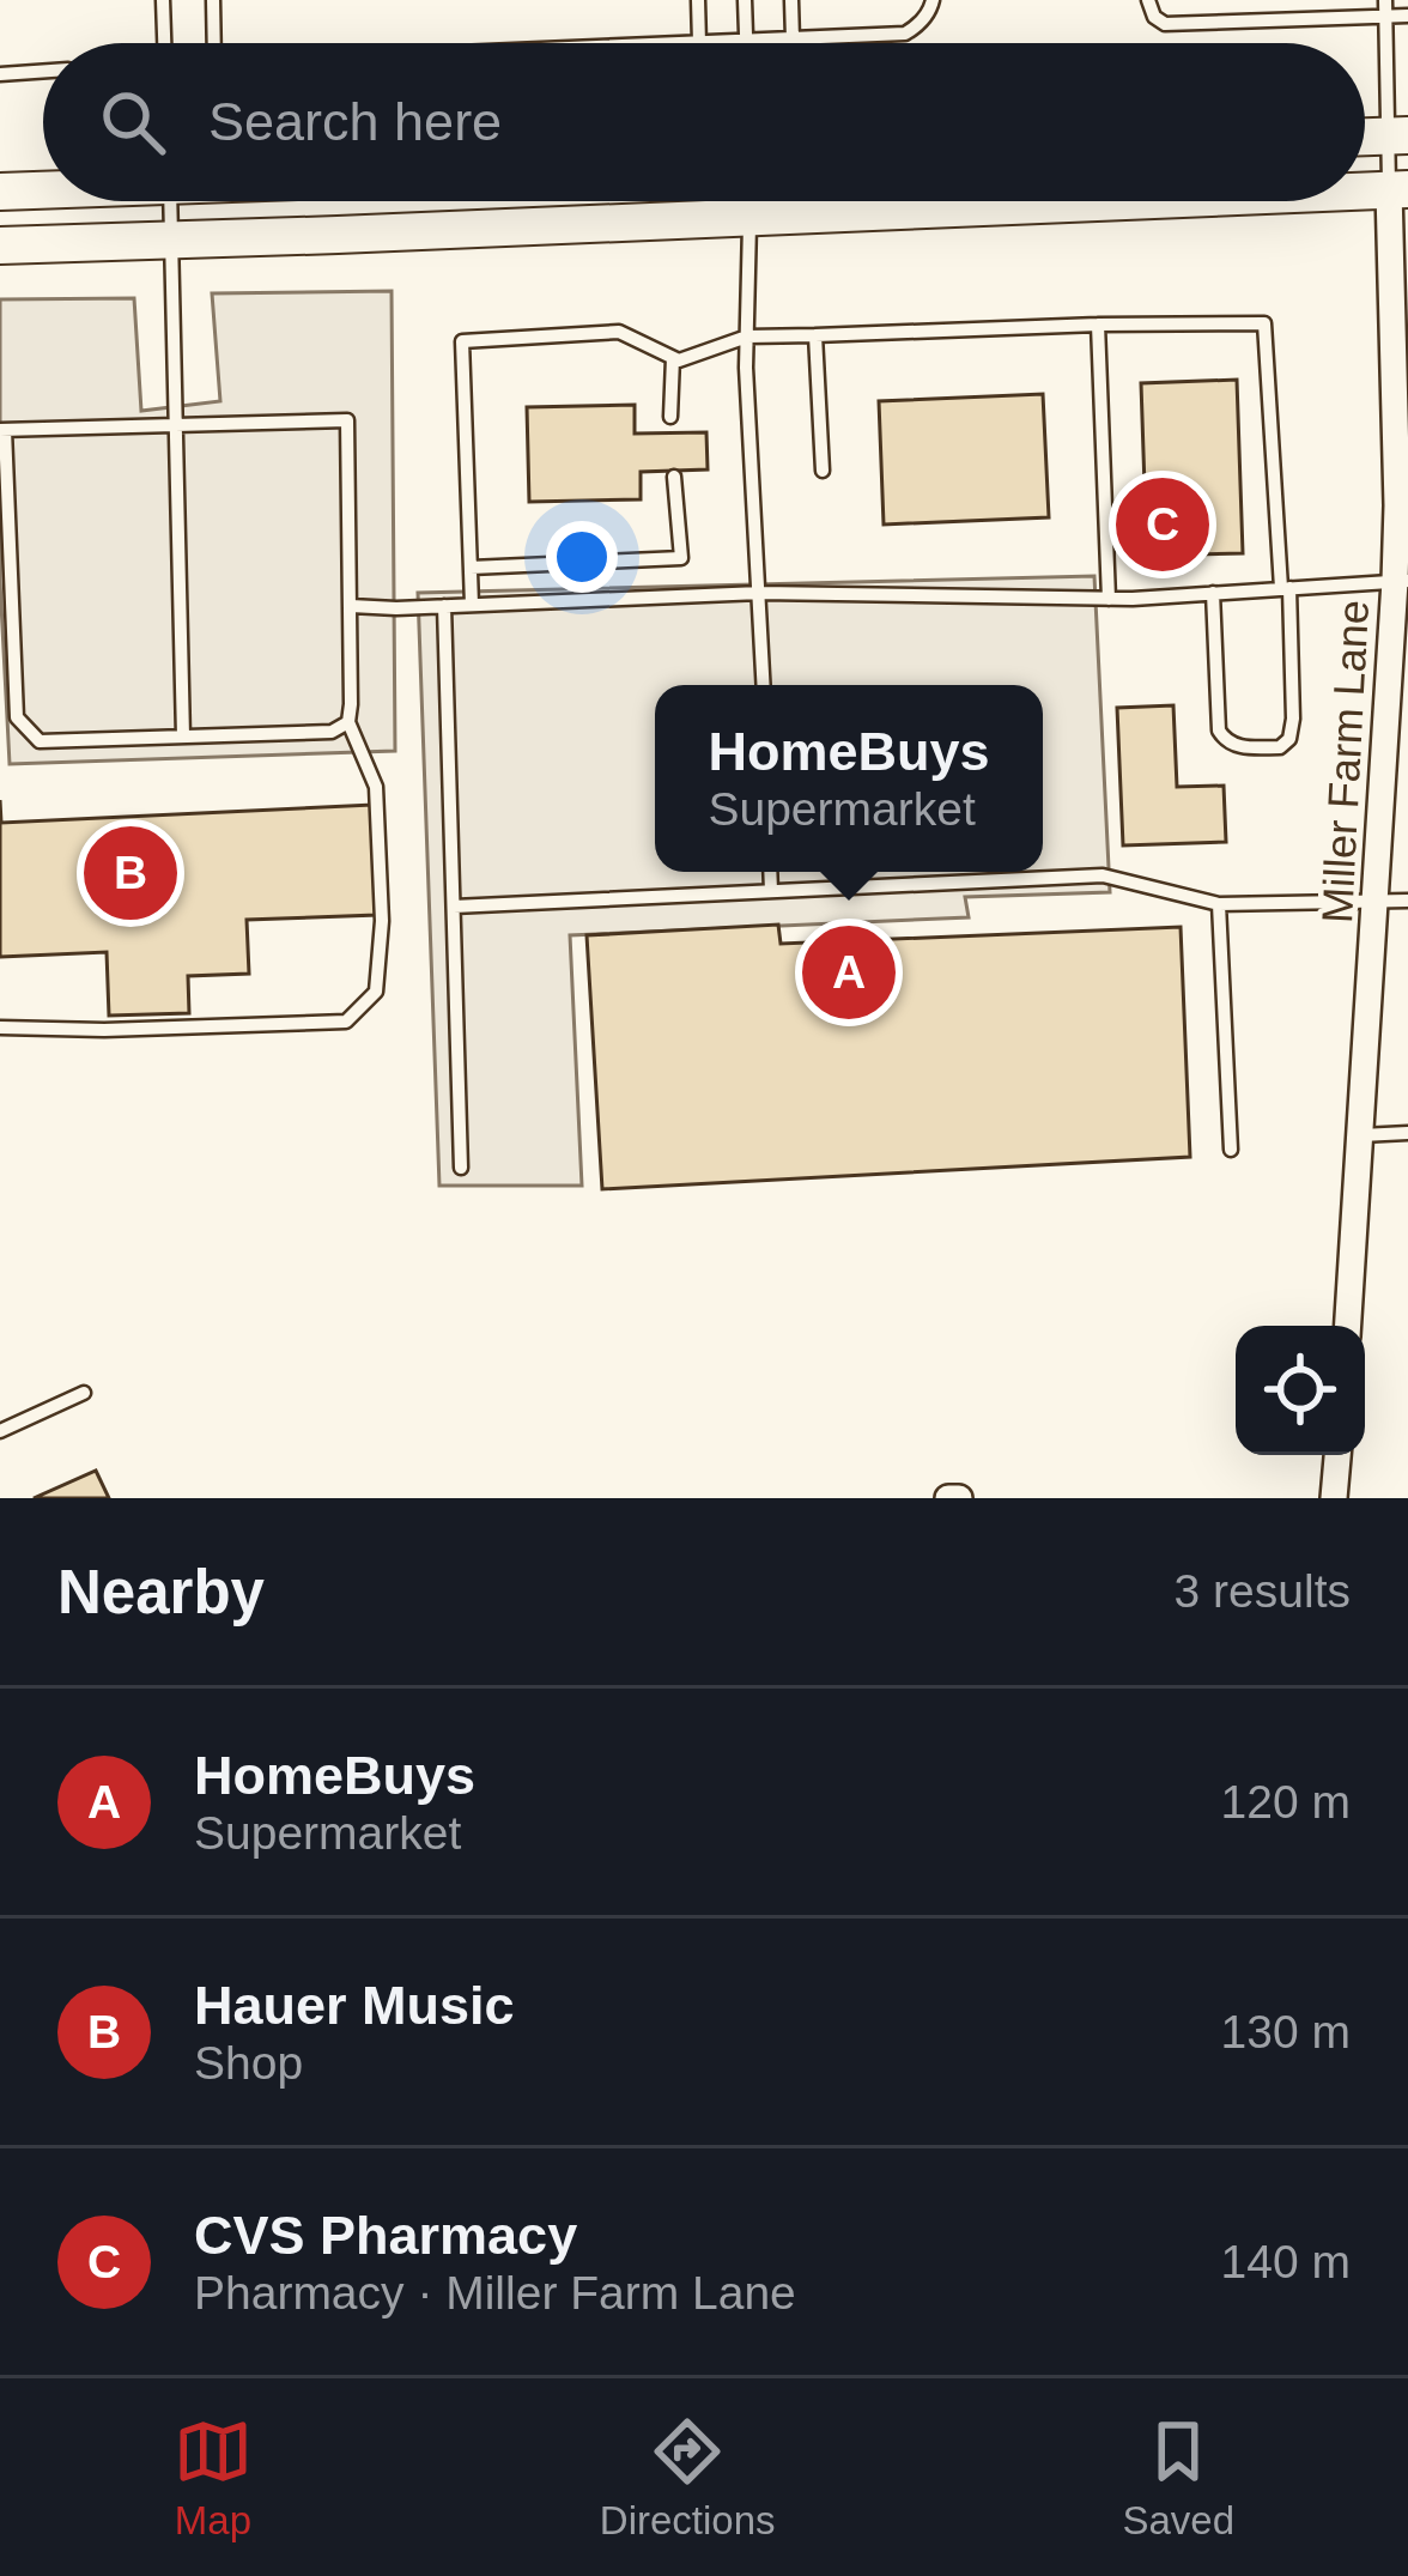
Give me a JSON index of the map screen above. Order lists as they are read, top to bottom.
{
  "streets": {
    "street": ["Miller Farm Lane"]
  },
  "page": {
    "search": "Search here",
    "pins": ["C", "B", "A"],
    "popup": ["HomeBuys", "Supermarket"],
    "heading": ["Nearby", "3 results"],
    "list": [
      {
        "mark": "A",
        "name": "HomeBuys",
        "note": "Supermarket",
        "value": "120 m"
      },
      {
        "mark": "B",
        "name": "Hauer Music",
        "note": "Shop",
        "value": "130 m"
      },
      {
        "mark": "C",
        "name": "CVS Pharmacy",
        "note": "Pharmacy · Miller Farm Lane",
        "value": "140 m"
      }
    ],
    "nav": ["Map", "Directions", "Saved"]
  }
}
